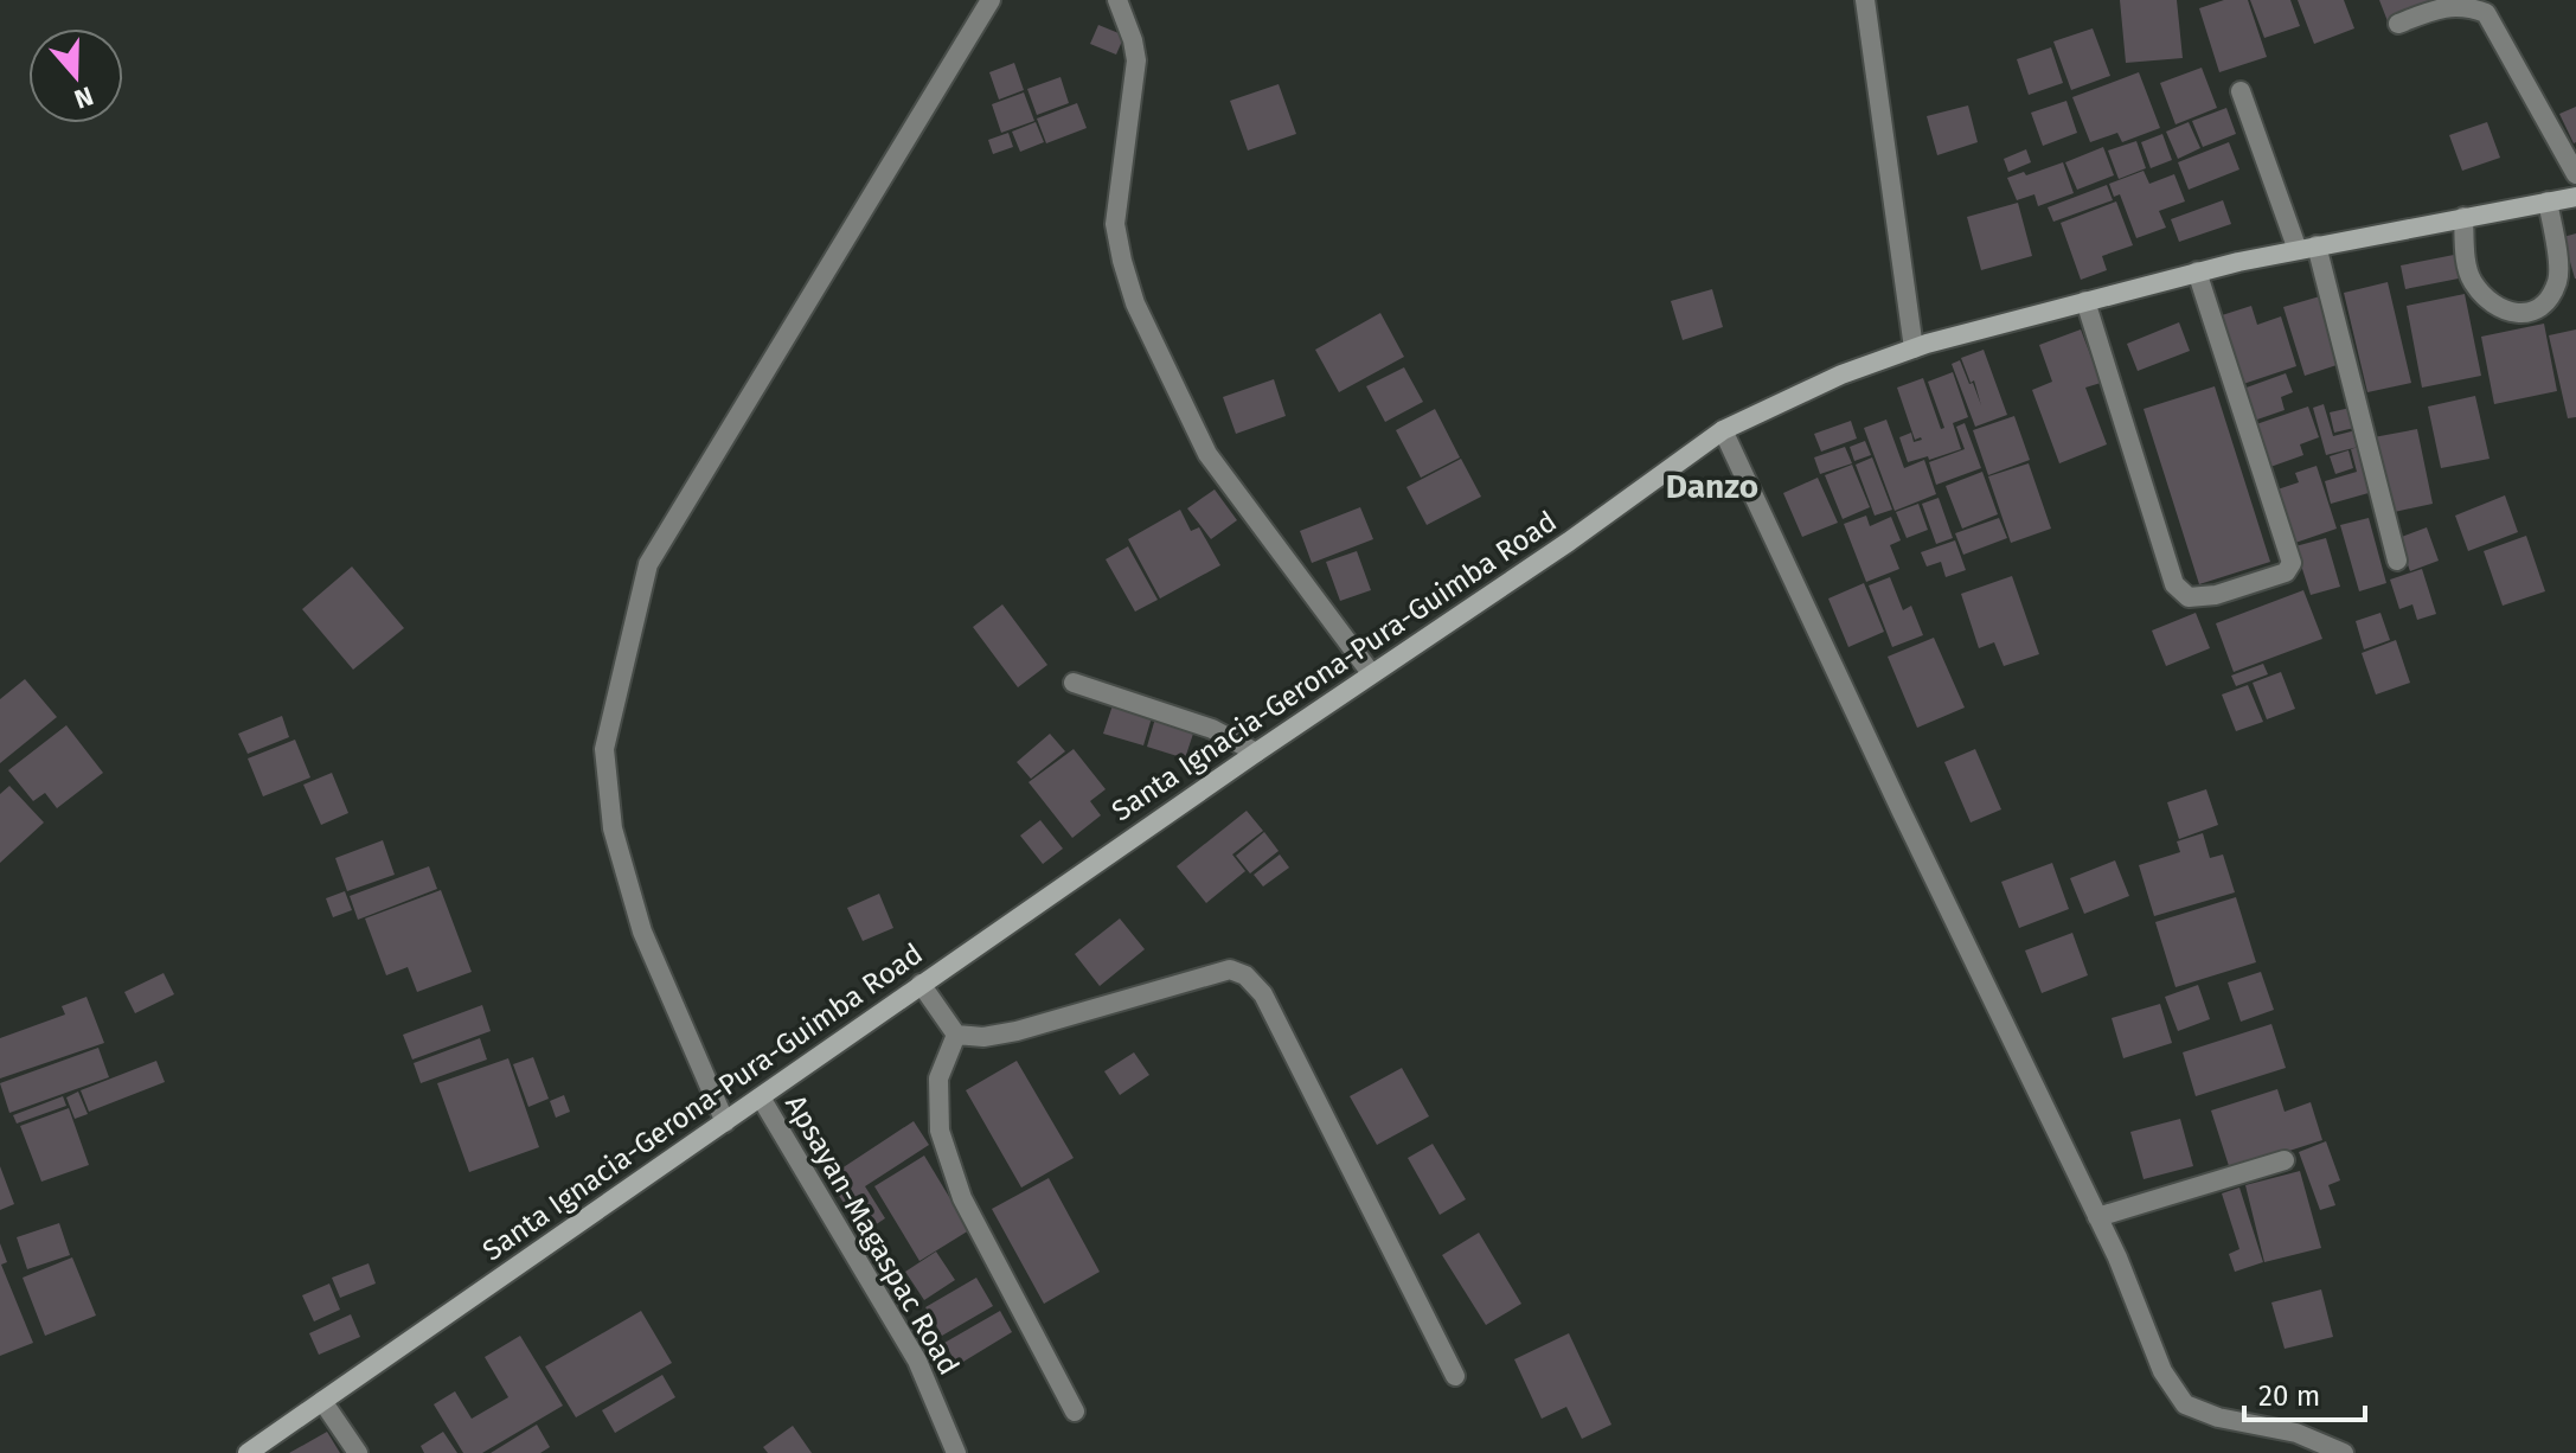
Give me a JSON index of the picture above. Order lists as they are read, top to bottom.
{
  "streets": {
    "main road": ["Santa Ignacia-Gerona-Pura-Guimba Road"],
    "street": ["Apsayan-Magaspac Road"]
  },
  "crossings": [
    ["Santa Ignacia-Gerona-Pura-Guimba Road", "Apsayan-Magaspac Road"]
  ],
  "districts": ["Danzo"],
  "scale_bar": "20 m",
  "north": "bottom"
}
